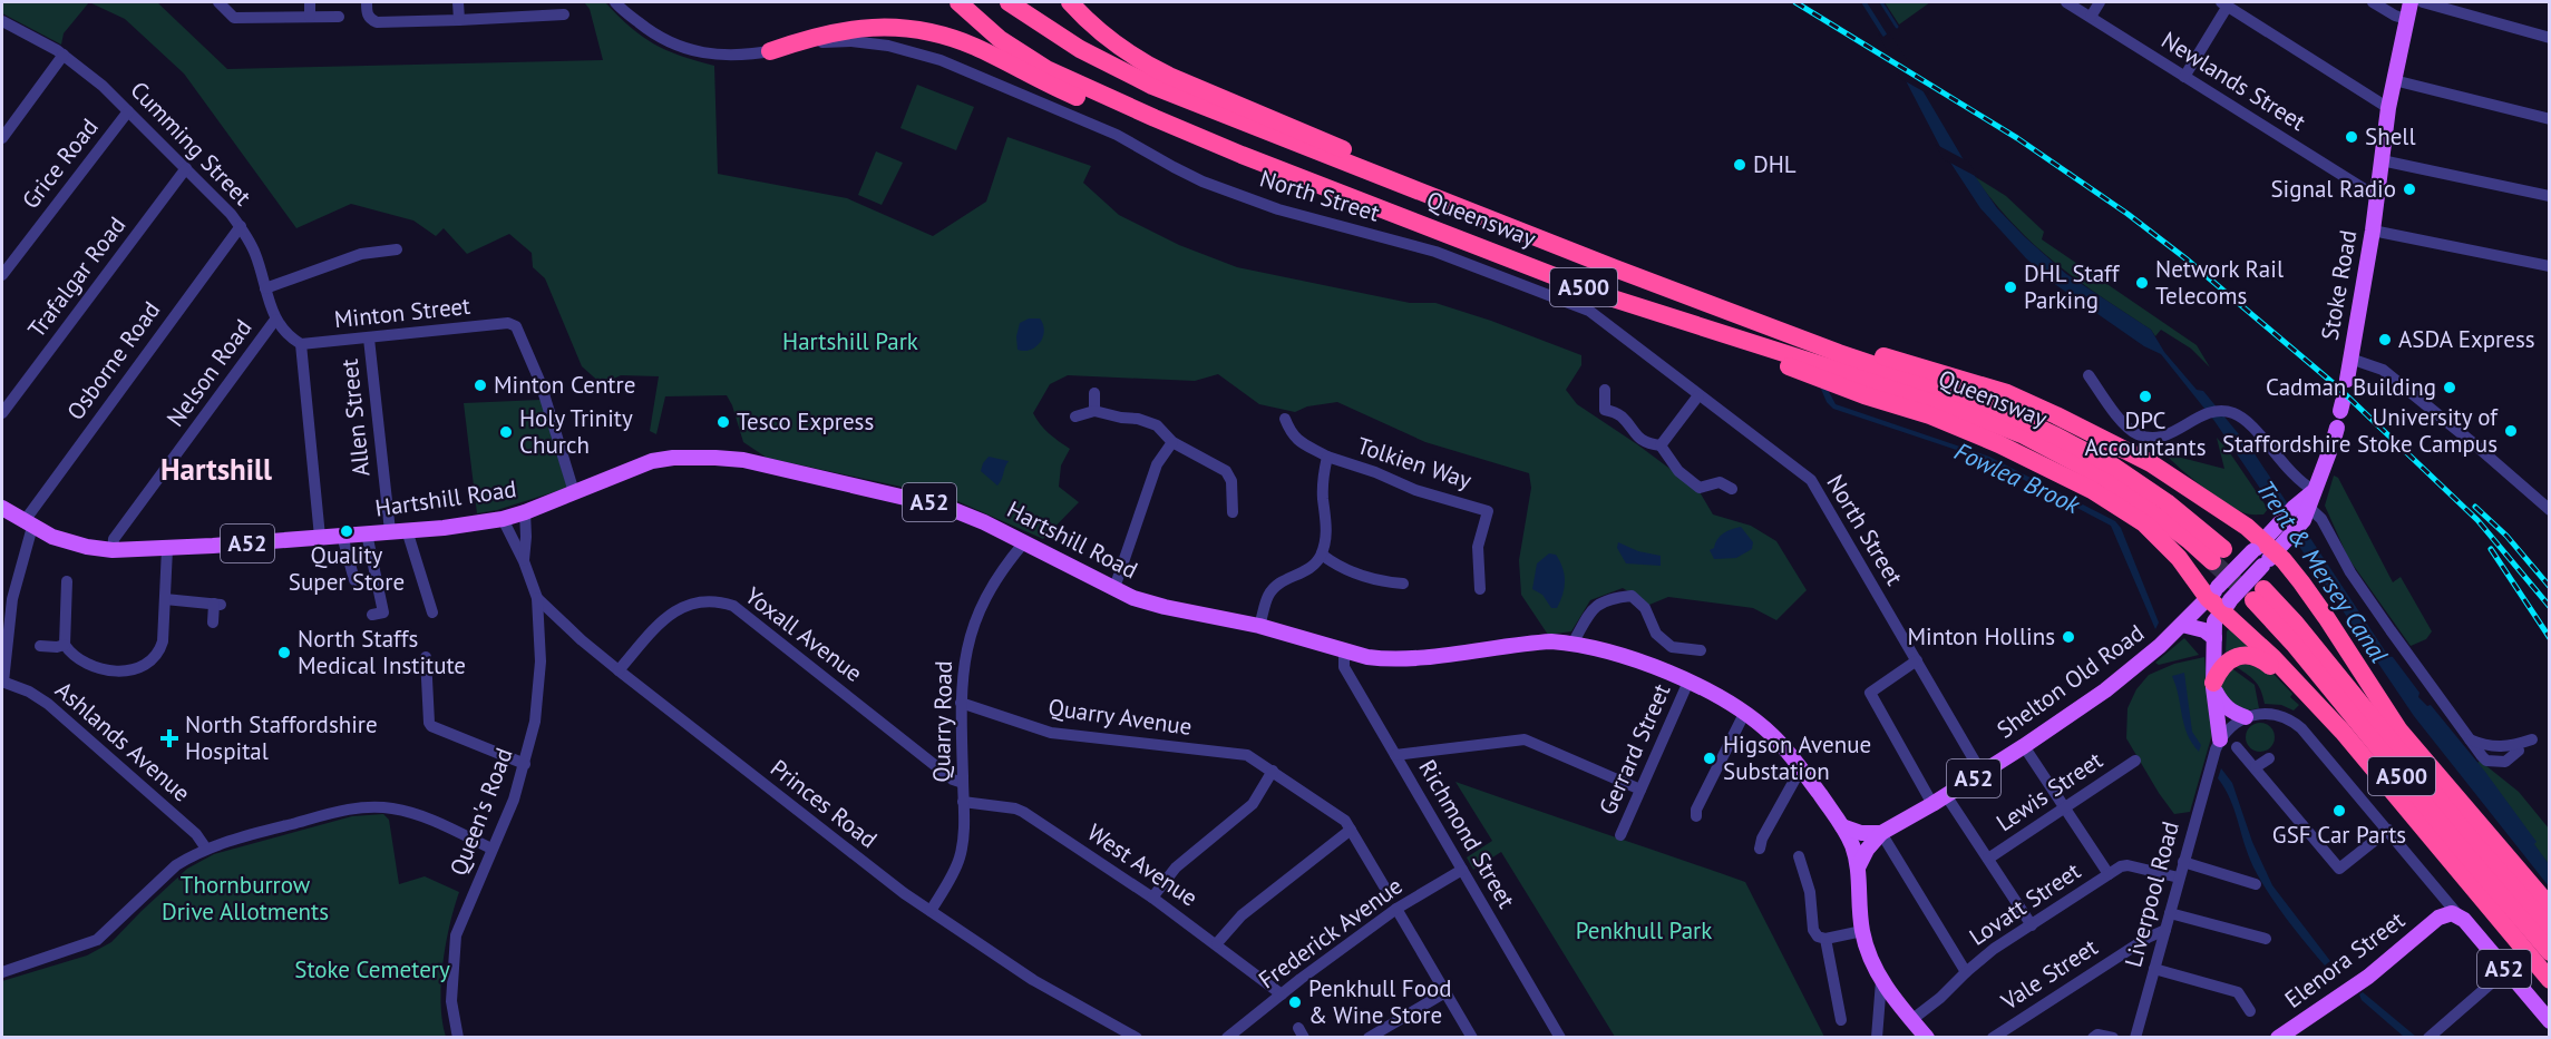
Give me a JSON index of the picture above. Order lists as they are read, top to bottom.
{
  "streets": {
    "highway": ["Queensway", "A500"],
    "main road": [
      "Stoke Road",
      "Hartshill Road",
      "A52",
      "Shelton Old Road",
      "Elenora Street"
    ],
    "street": [
      "Newlands Street",
      "Cumming Street",
      "Grice Road",
      "North Street",
      "Trafalgar Road",
      "Minton Street",
      "Osborne Road",
      "Nelson Road",
      "Allen Street",
      "Tolkien Way",
      "Yoxall Avenue",
      "Quarry Avenue",
      "Quarry Road",
      "Ashlands Avenue",
      "Gerrard Street",
      "Lewis Street",
      "Princes Road",
      "Queen's Road",
      "Richmond Street",
      "West Avenue",
      "Liverpool Road",
      "Lovatt Street",
      "Frederick Avenue",
      "Vale Street"
    ]
  },
  "crossings": [
    ["Newlands Street", "Stoke Road"],
    ["Cumming Street", "Grice Road"],
    ["Cumming Street", "Trafalgar Road"],
    ["Cumming Street", "Minton Street"],
    ["Cumming Street", "Osborne Road"],
    ["Cumming Street", "Nelson Road"],
    ["North Street", "Shelton Old Road"],
    ["Minton Street", "Allen Street"],
    ["Minton Street", "Hartshill Road"],
    ["Osborne Road", "Hartshill Road"],
    ["Osborne Road", "Ashlands Avenue"],
    ["Nelson Road", "Hartshill Road"],
    ["Allen Street", "Hartshill Road"],
    ["Hartshill Road", "Shelton Old Road"],
    ["Hartshill Road", "Quarry Road"],
    ["Hartshill Road", "Gerrard Street"],
    ["Hartshill Road", "Princes Road"],
    ["Hartshill Road", "Richmond Street"],
    ["Hartshill Road", "Lovatt Street"],
    ["A52", "Elenora Street"],
    ["Yoxall Avenue", "Quarry Road"],
    ["Yoxall Avenue", "Princes Road"],
    ["Quarry Avenue", "Quarry Road"],
    ["Quarry Road", "Princes Road"],
    ["Quarry Road", "West Avenue"],
    ["Princes Road", "Queen's Road"],
    ["Richmond Street", "Frederick Avenue"],
    ["West Avenue", "Frederick Avenue"],
    ["Liverpool Road", "Lovatt Street"],
    ["Liverpool Road", "Vale Street"]
  ],
  "districts": ["Hartshill"],
  "water": ["Fowlea Brook", "Trent & Mersey Canal"],
  "parks": [
    "Hartshill Park",
    "Thornburrow Drive Allotments",
    "Penkhull Park",
    "Stoke Cemetery"
  ],
  "places": {
    "other": [
      "Shell",
      "DHL",
      "Signal Radio",
      "Network Rail Telecoms",
      "DHL Staff Parking",
      "ASDA Express",
      "Minton Centre",
      "Cadman Building",
      "DPC Accountants",
      "Tesco Express",
      "University of Staffordshire Stoke Campus",
      "Holy Trinity Church",
      "Quality Super Store",
      "Minton Hollins",
      "North Staffs Medical Institute",
      "Higson Avenue Substation",
      "GSF Car Parts",
      "Penkhull Food & Wine Store"
    ],
    "health": ["North Staffordshire Hospital"]
  }
}
